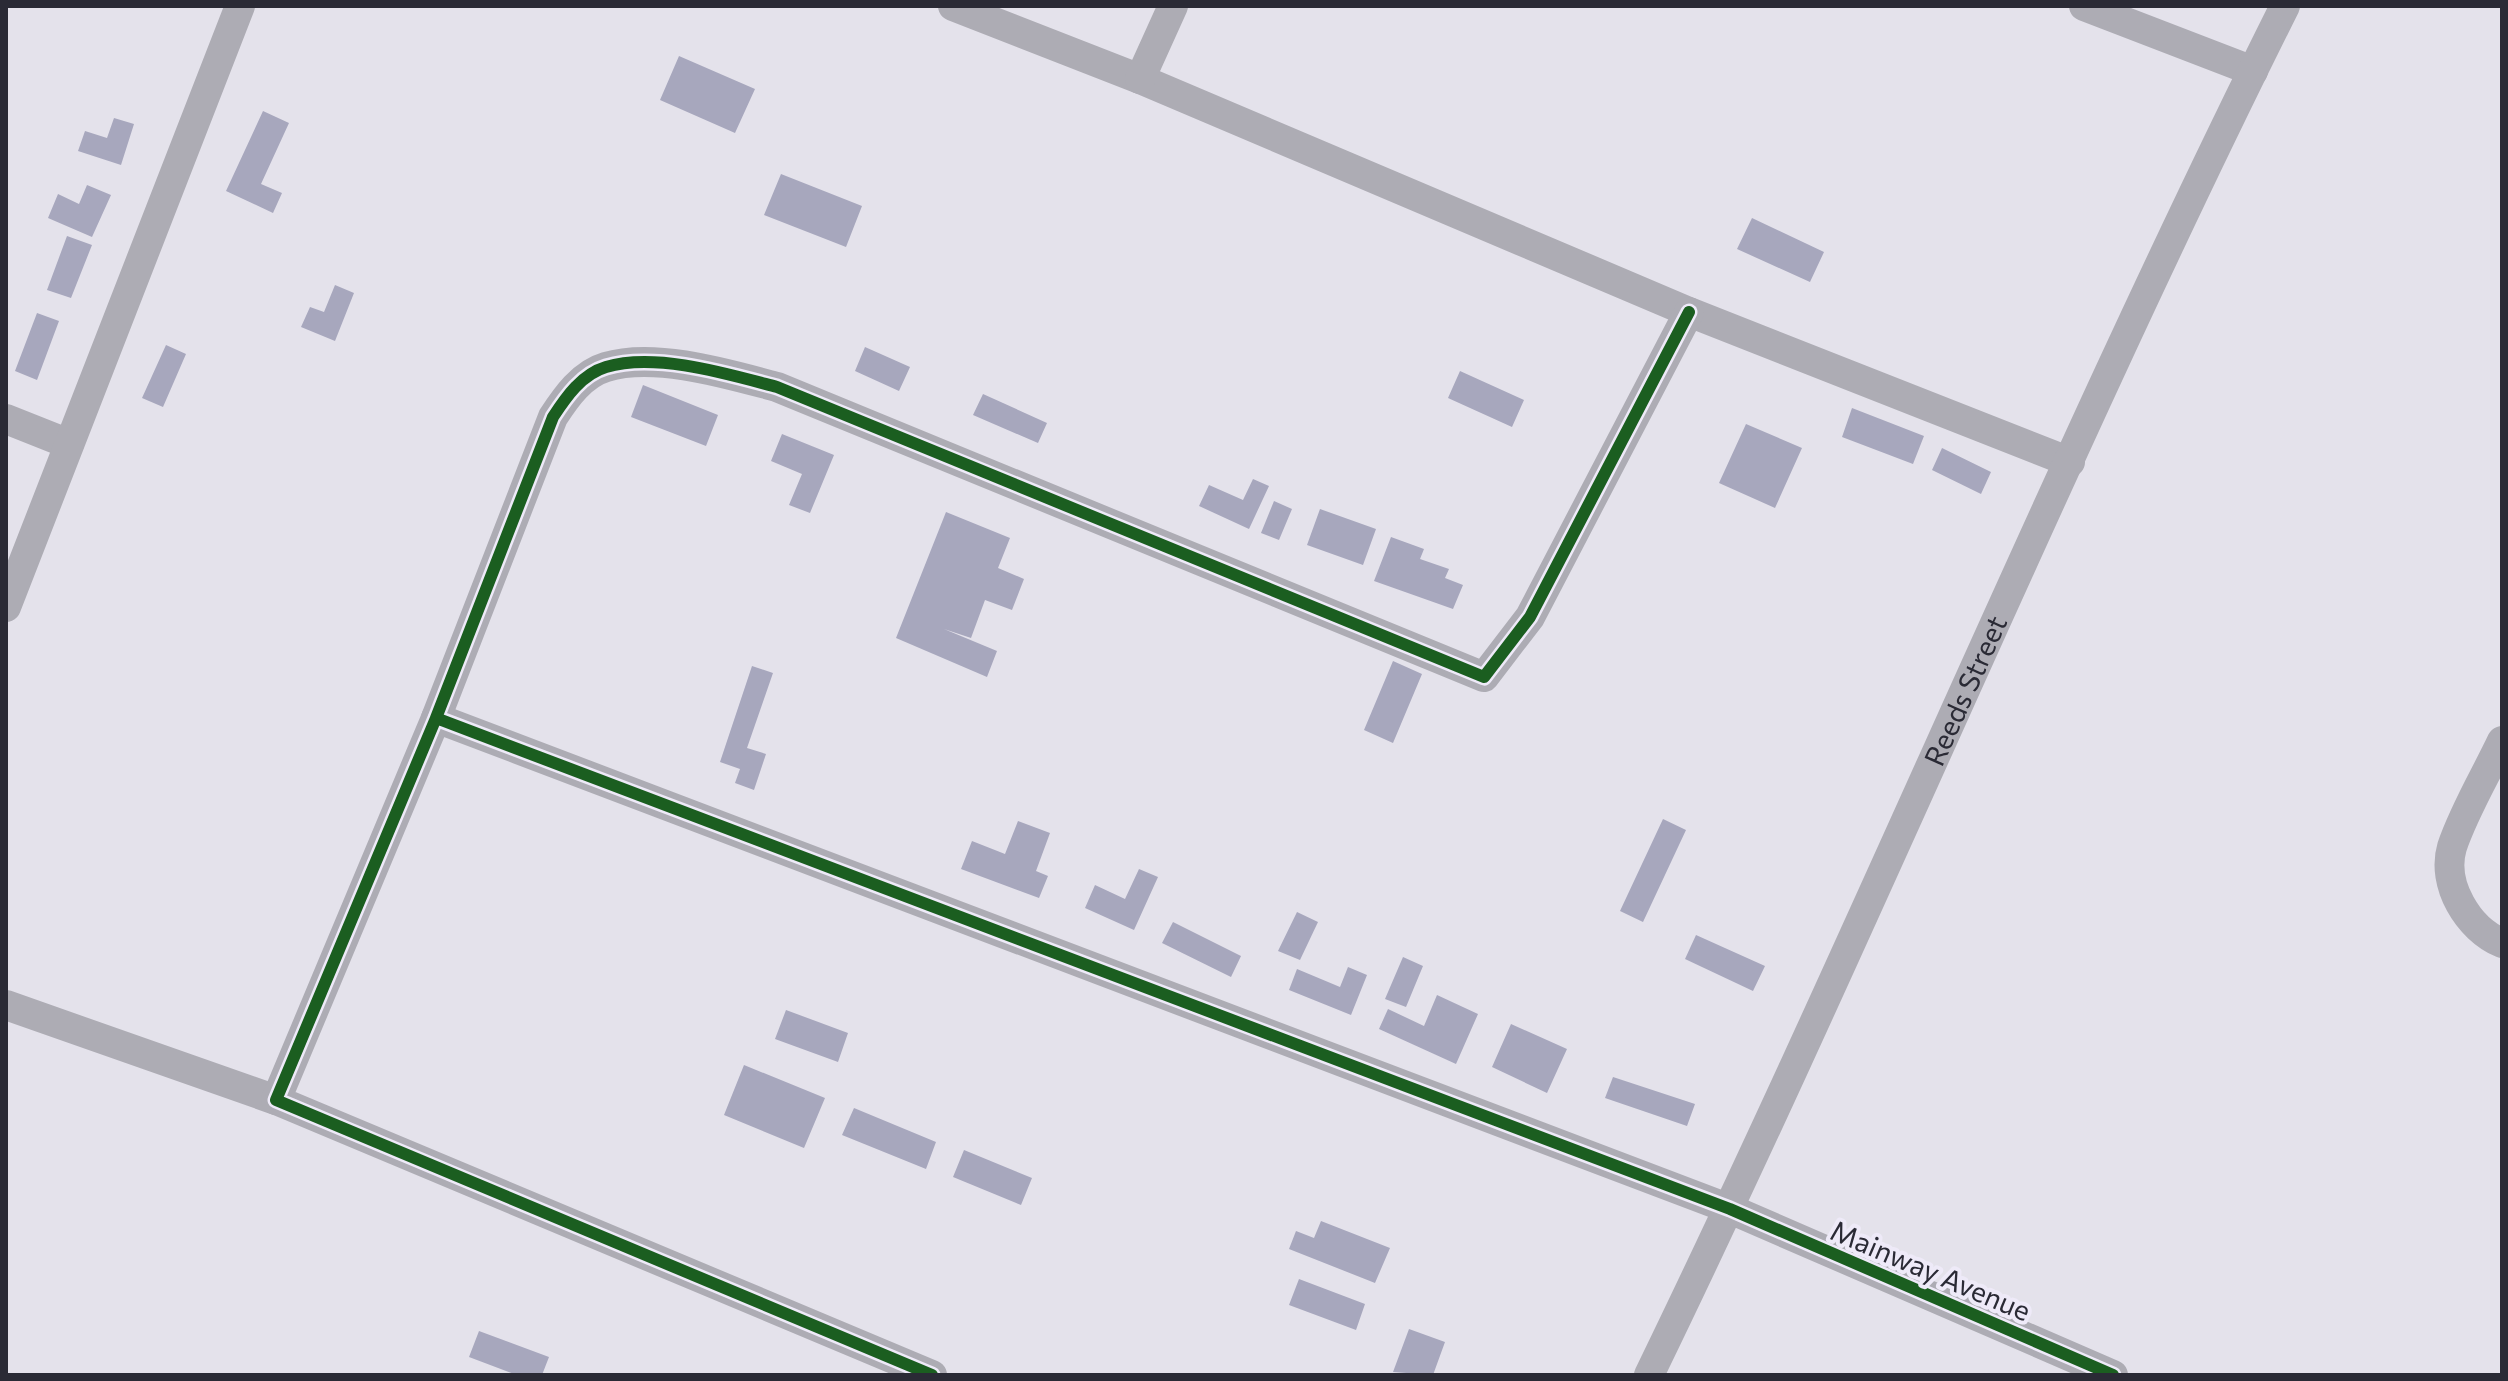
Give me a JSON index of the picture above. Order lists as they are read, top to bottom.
{
  "streets": {
    "street": ["Reeds Street", "Mainway Avenue"]
  },
  "crossings": [
    ["Reeds Street", "Mainway Avenue"]
  ]
}
